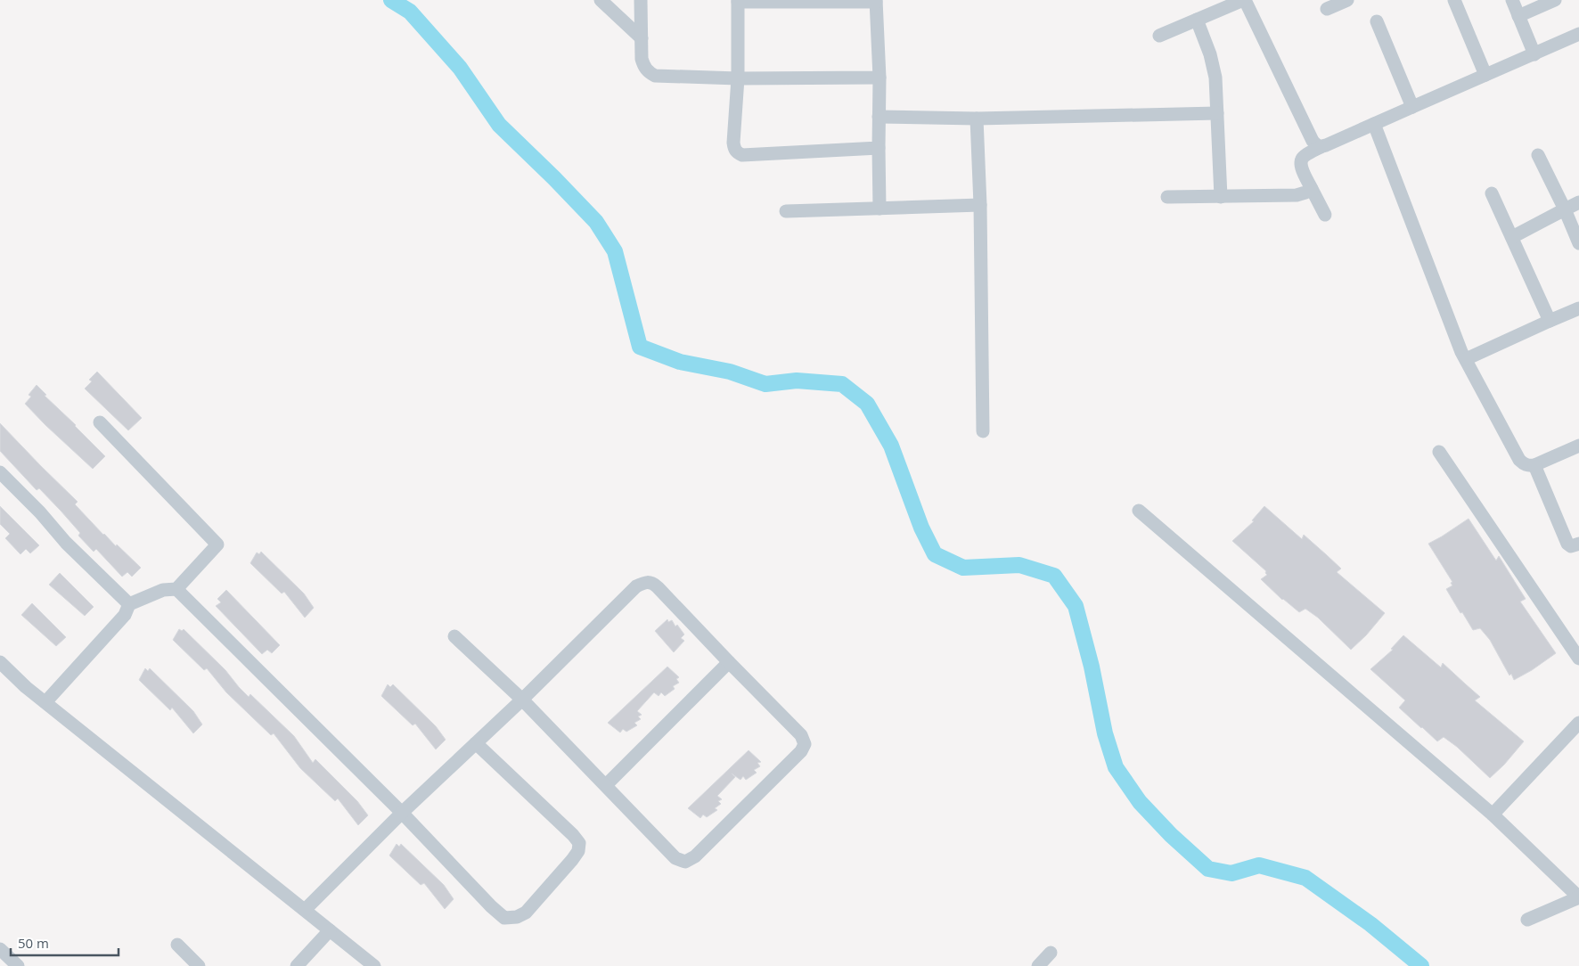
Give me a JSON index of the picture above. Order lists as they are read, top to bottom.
{
  "scale_bar": "50 m"
}
